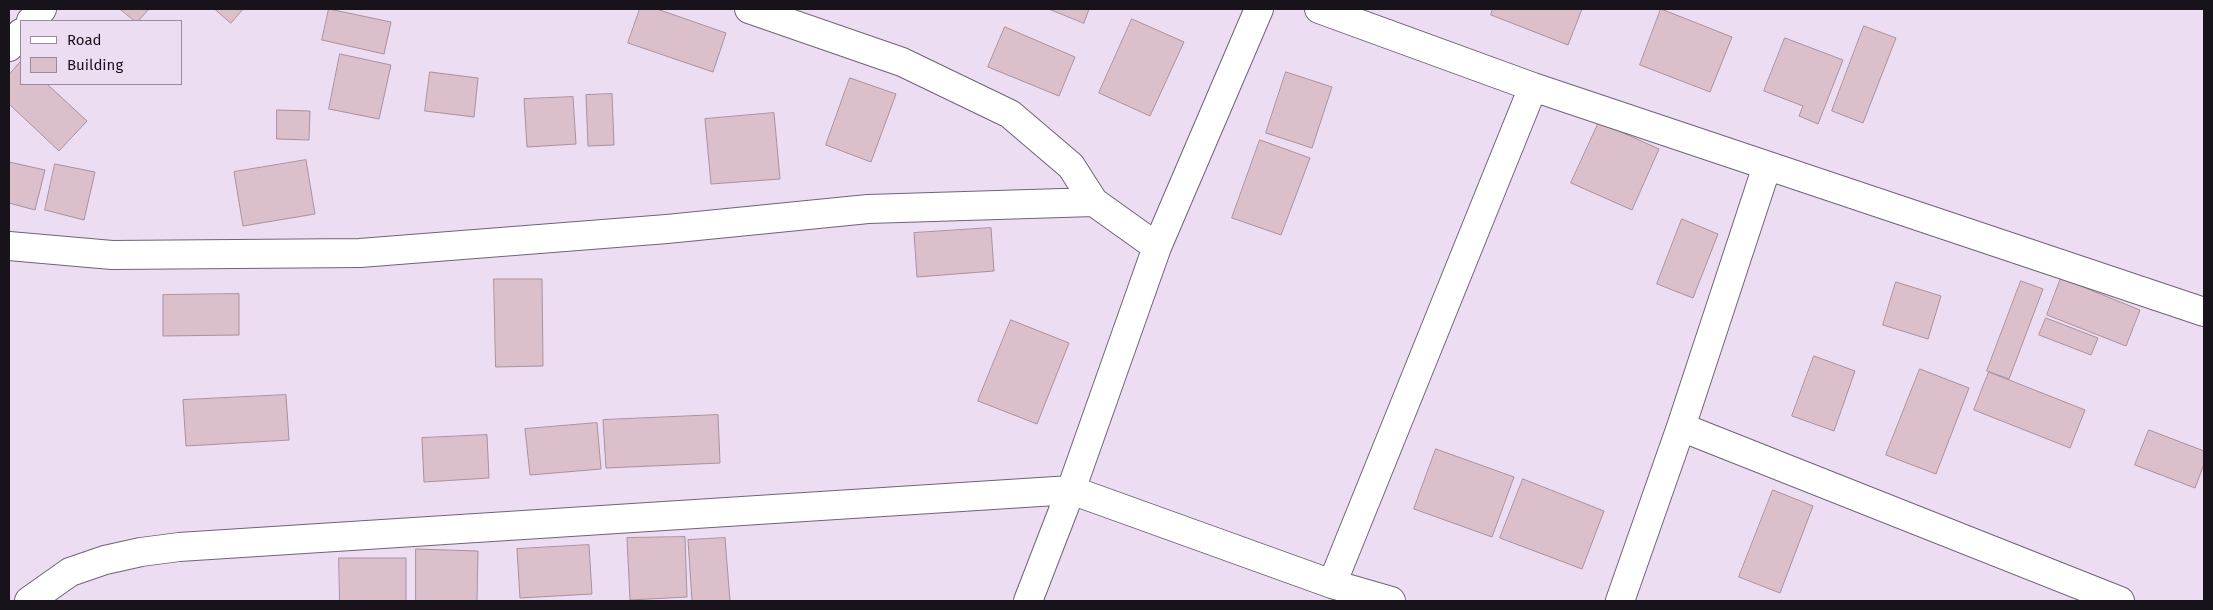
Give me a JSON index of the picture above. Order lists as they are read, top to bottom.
{
  "legend": ["Road", "Building"]
}
